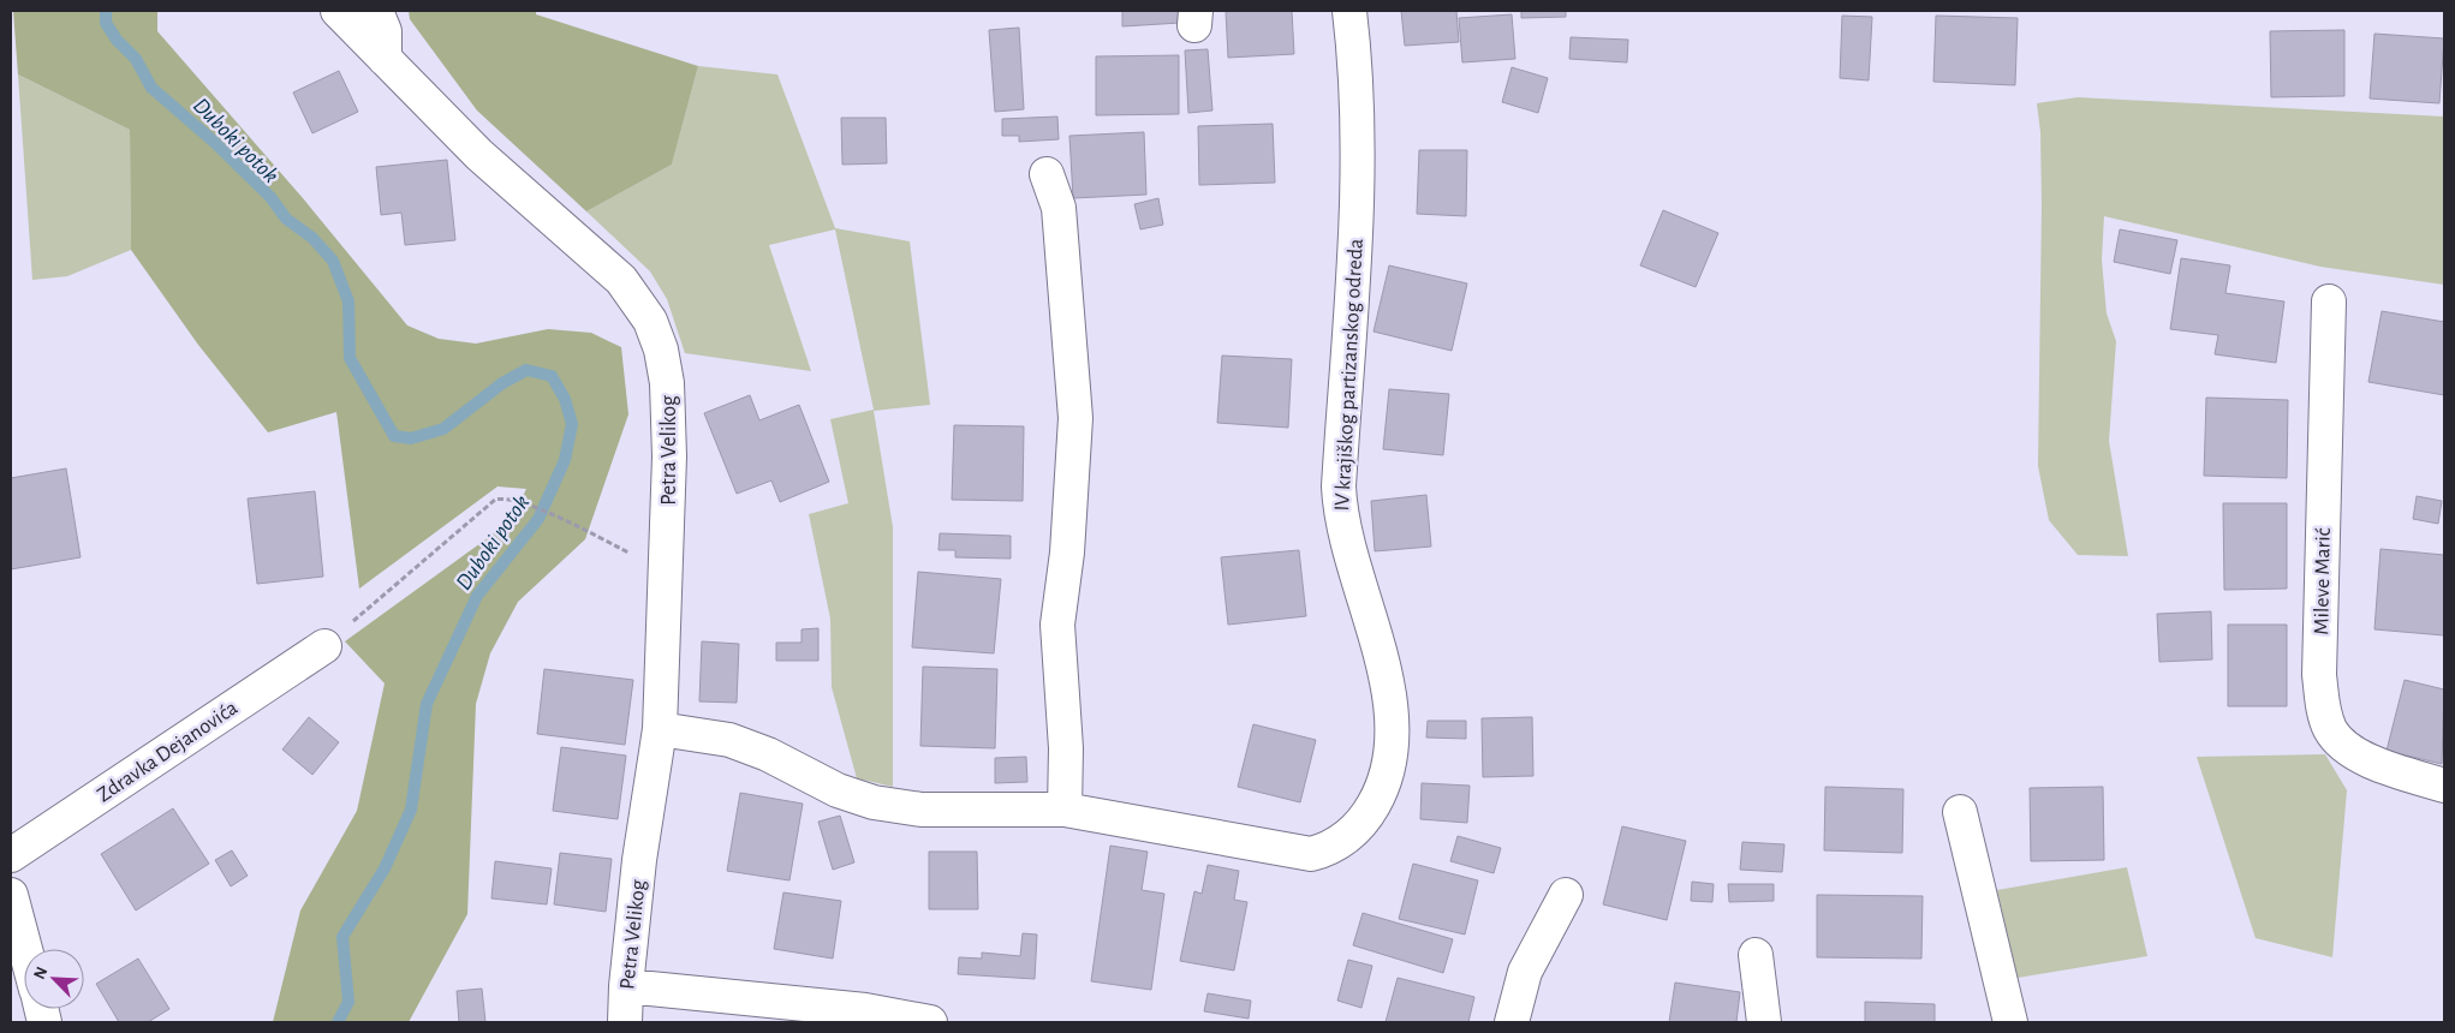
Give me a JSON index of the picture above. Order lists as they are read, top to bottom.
{
  "streets": {
    "street": [
      "IV krajiškog partizanskog odreda",
      "Petra Velikog",
      "Mileve Marić",
      "Zdravka Dejanovića"
    ]
  },
  "crossings": [
    ["IV krajiškog partizanskog odreda", "Petra Velikog"]
  ],
  "water": ["Duboki potok"],
  "north": "top left"
}
